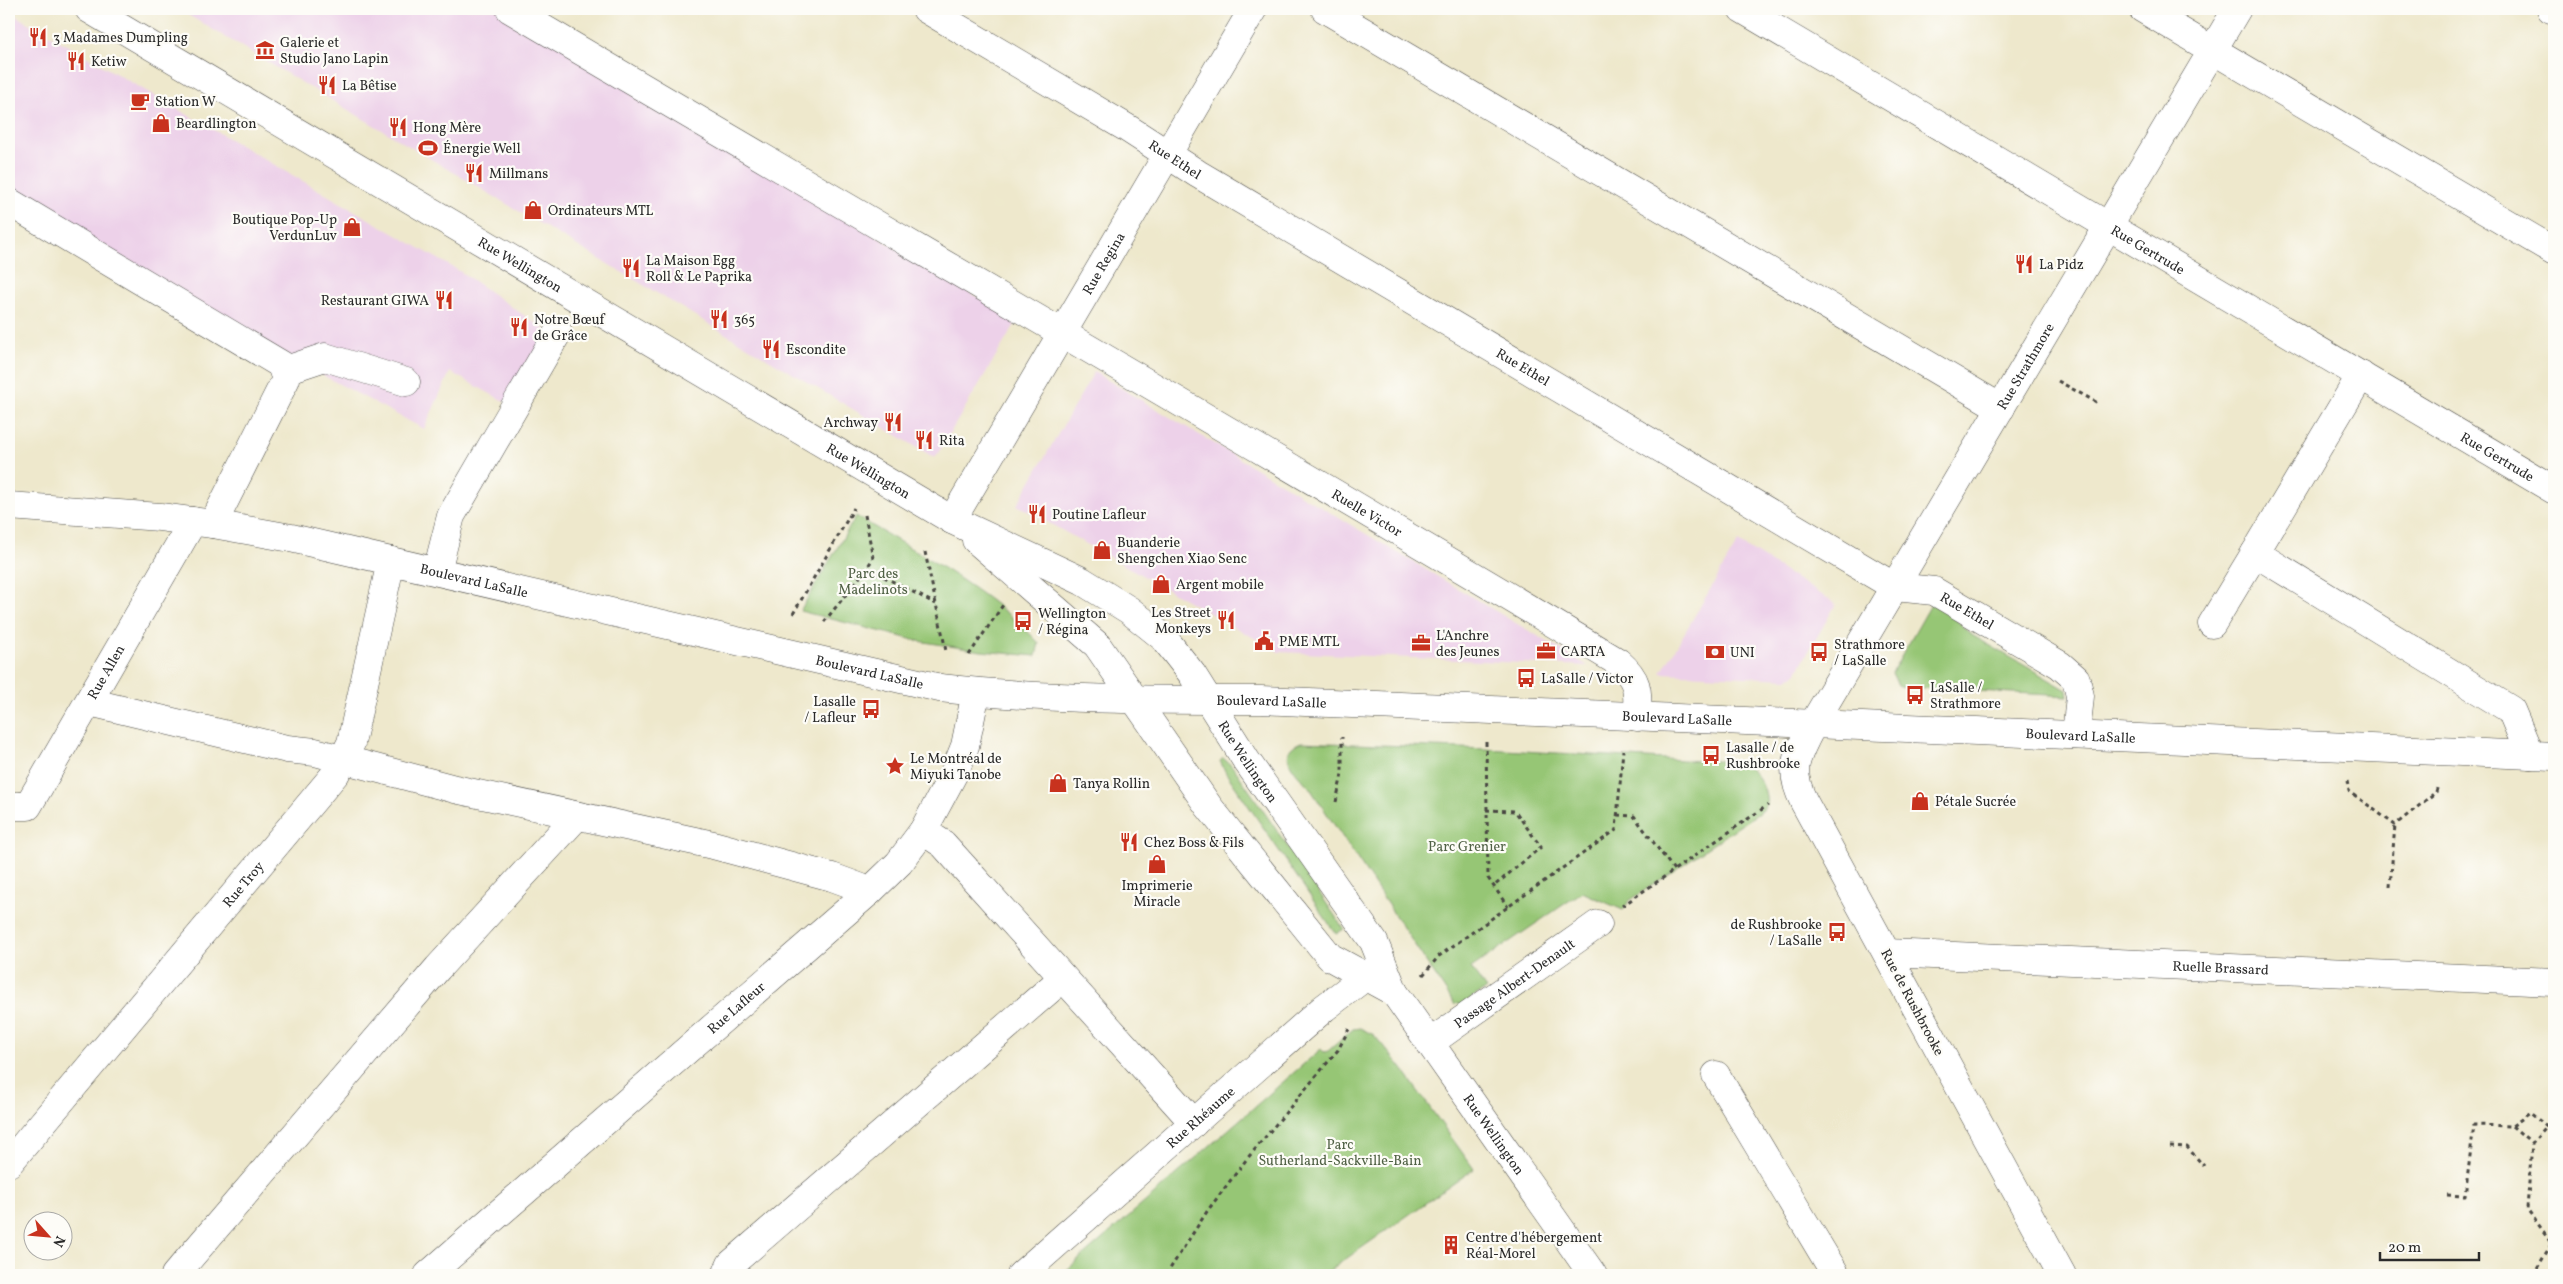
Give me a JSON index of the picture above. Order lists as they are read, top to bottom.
{
  "streets": {
    "street": [
      "Rue Ethel",
      "Rue Gertrude",
      "Rue Wellington",
      "Rue Regina",
      "Rue Strathmore",
      "Ruelle Victor",
      "Boulevard LaSalle",
      "Rue Allen",
      "Rue Troy",
      "Ruelle Brassard",
      "Passage Albert-Denault",
      "Rue de Rushbrooke",
      "Rue Lafleur",
      "Rue Rhéaume"
    ]
  },
  "crossings": [
    ["Rue Ethel", "Rue Regina"],
    ["Rue Ethel", "Rue Strathmore"],
    ["Rue Ethel", "Boulevard LaSalle"],
    ["Rue Gertrude", "Rue Strathmore"],
    ["Rue Wellington", "Rue Regina"],
    ["Rue Wellington", "Boulevard LaSalle"],
    ["Rue Wellington", "Passage Albert-Denault"],
    ["Rue Wellington", "Rue Rhéaume"],
    ["Rue Regina", "Ruelle Victor"],
    ["Rue Strathmore", "Boulevard LaSalle"],
    ["Rue Strathmore", "Rue de Rushbrooke"],
    ["Ruelle Victor", "Boulevard LaSalle"],
    ["Boulevard LaSalle", "Rue Allen"],
    ["Boulevard LaSalle", "Rue Troy"],
    ["Boulevard LaSalle", "Rue de Rushbrooke"],
    ["Boulevard LaSalle", "Rue Lafleur"],
    ["Ruelle Brassard", "Rue de Rushbrooke"]
  ],
  "parks": ["Parc des Madelinots", "Parc Grenier", "Parc Sutherland-Sackville-Bain"],
  "places": {
    "restaurant": [
      "3 Madames Dumpling",
      "Ketiw",
      "La Bêtise",
      "Hong Mère",
      "Millmans",
      "La Pidz",
      "La Maison Egg Roll & Le Paprika",
      "Restaurant GIWA",
      "365",
      "Notre Bœuf de Grâce",
      "Escondite",
      "Archway",
      "Rita",
      "Poutine Lafleur",
      "Les Street Monkeys",
      "Chez Boss & Fils"
    ],
    "museum": ["Galerie et Studio Jano Lapin"],
    "cafe": ["Station W"],
    "shop": [
      "Beardlington",
      "Ordinateurs MTL",
      "Boutique Pop-Up VerdunLuv",
      "Buanderie Shengchen Xiao Senc",
      "Argent mobile",
      "Tanya Rollin",
      "Pétale Sucrée",
      "Imprimerie Miracle"
    ],
    "sports": ["Énergie Well"],
    "bus stop": [
      "Wellington / Régina",
      "Strathmore / LaSalle",
      "LaSalle / Victor",
      "LaSalle / Strathmore",
      "Lasalle / Lafleur",
      "Lasalle / de Rushbrooke",
      "de Rushbrooke / LaSalle"
    ],
    "public building": ["PME MTL"],
    "office": ["L'Anchre des Jeunes", "CARTA"],
    "bank": ["UNI"],
    "place": ["Le Montréal de Miyuki Tanobe"],
    "building": ["Centre d'hébergement Réal-Morel"]
  },
  "scale_bar": "20 m",
  "north": "bottom right"
}
